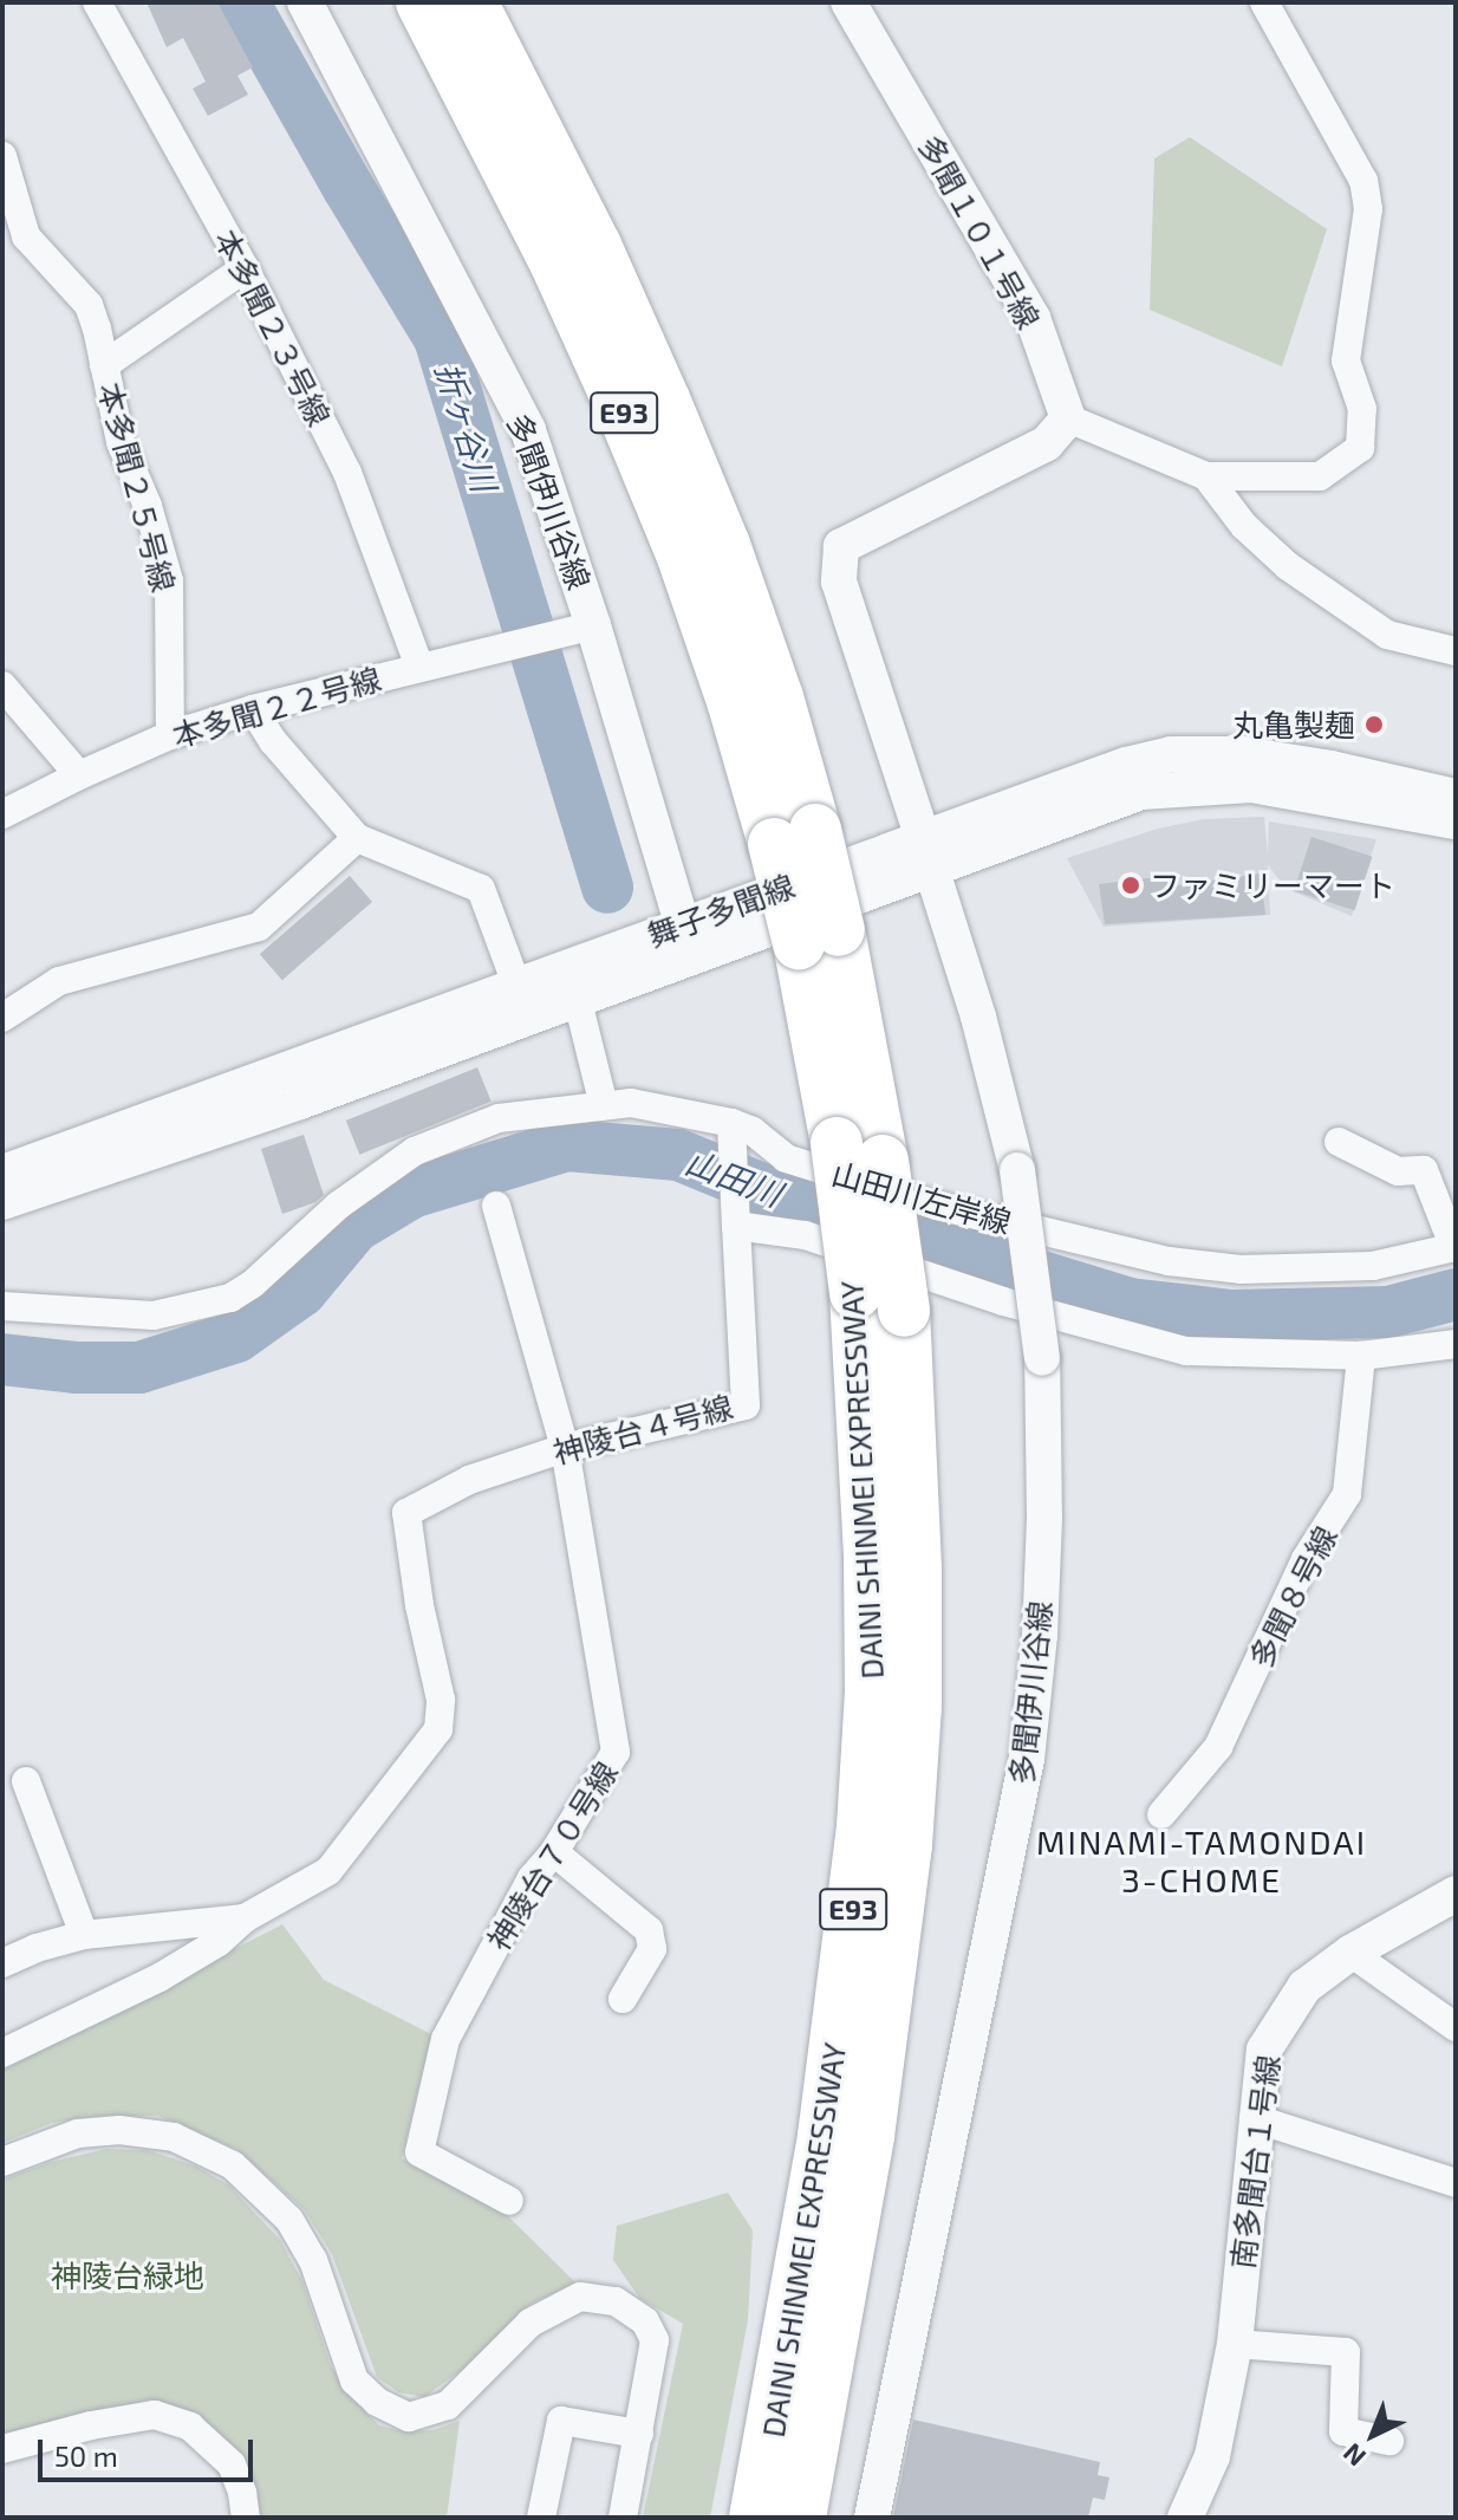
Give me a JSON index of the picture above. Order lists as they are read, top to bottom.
{
  "streets": {
    "highway": ["E93", "DAINI SHINMEI EXPRESSWAY"],
    "street": [
      "多聞１０１号線",
      "本多聞２３号線",
      "本多聞２５号線",
      "多聞伊川谷線",
      "本多聞２２号線",
      "舞子多聞線",
      "山田川左岸線",
      "神陵台４号線",
      "多聞８号線",
      "神陵台７０号線",
      "南多聞台１号線"
    ]
  },
  "crossings": [
    ["本多聞２３号線", "本多聞２２号線"],
    ["本多聞２５号線", "本多聞２２号線"],
    ["多聞伊川谷線", "本多聞２２号線"],
    ["多聞伊川谷線", "舞子多聞線"],
    ["神陵台４号線", "神陵台７０号線"]
  ],
  "districts": ["MINAMI-TAMONDAI 3-CHOME"],
  "water": ["折ヶ谷川", "山田川"],
  "parks": ["神陵台緑地"],
  "places": ["丸亀製麺", "ファミリーマート"],
  "scale_bar": "50 m",
  "north": "bottom left"
}
